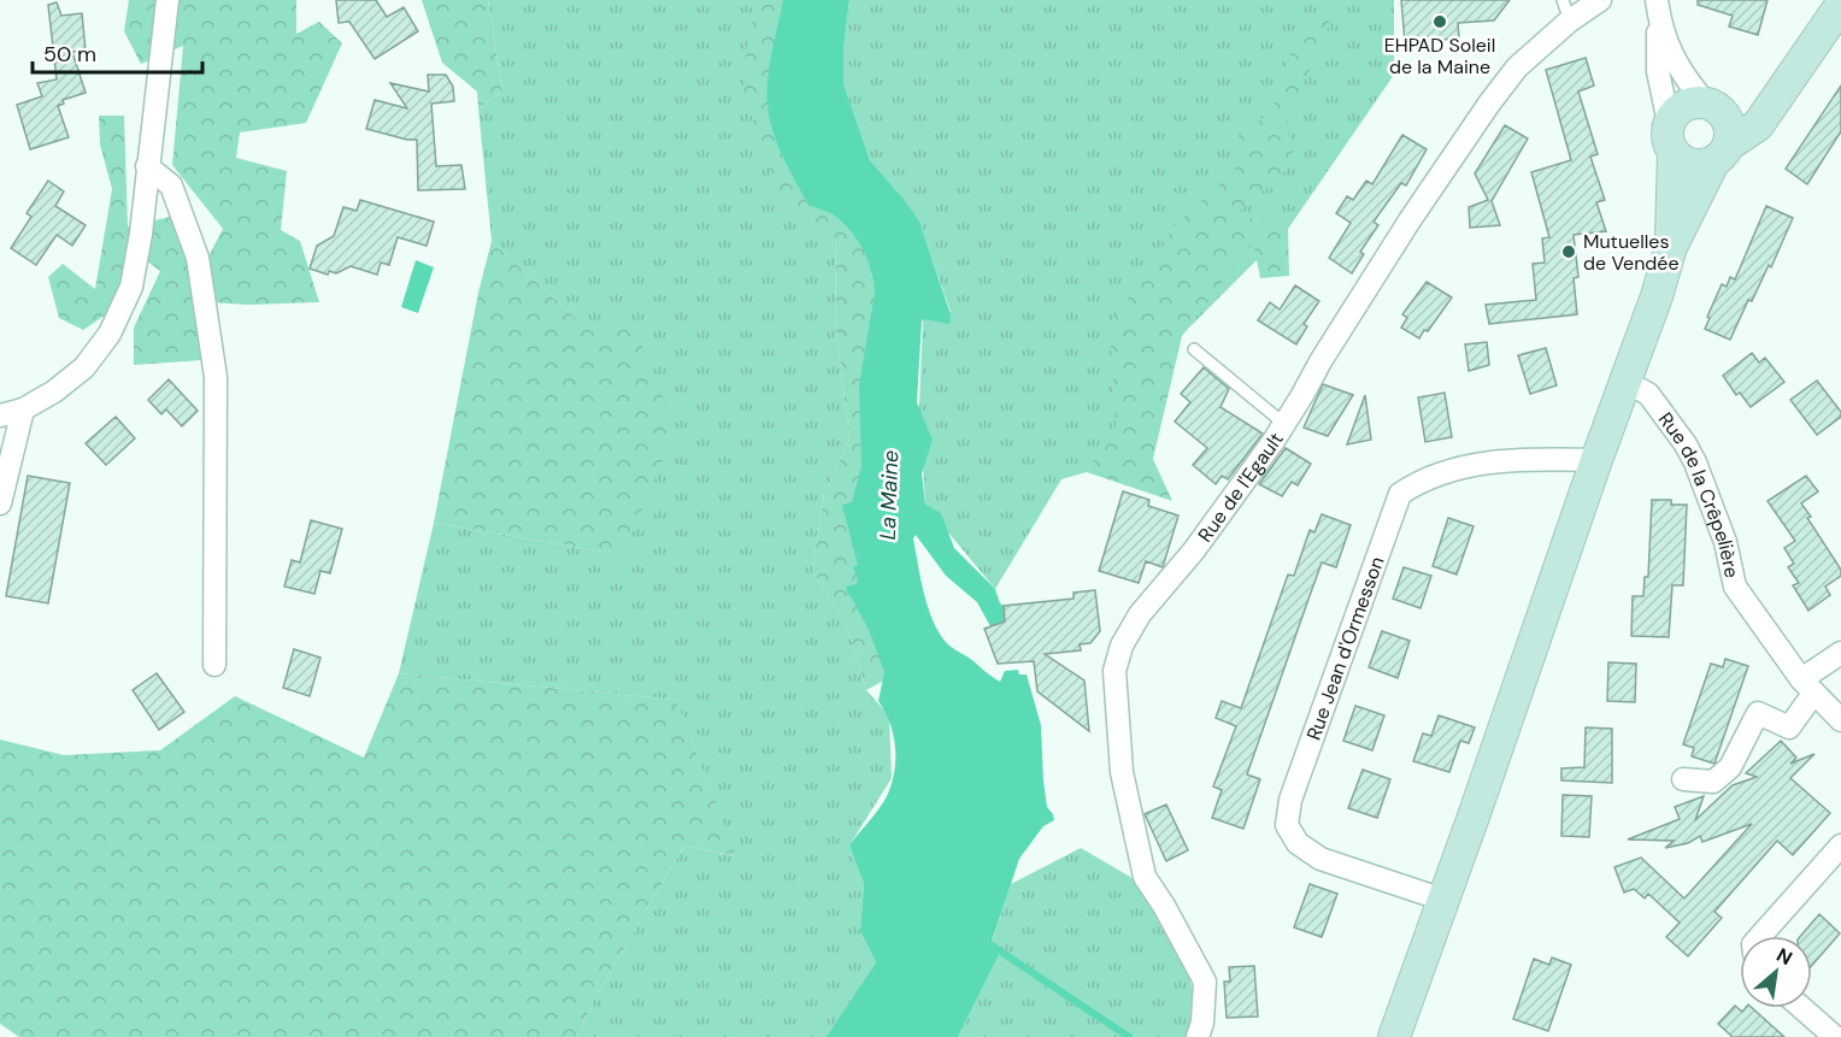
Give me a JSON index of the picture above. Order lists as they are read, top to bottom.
{
  "streets": {
    "street": ["Rue de l'Egault", "Rue de la Crêpelière", "Rue Jean d'Ormesson"]
  },
  "water": ["La Maine"],
  "places": ["EHPAD Soleil de la Maine", "Mutuelles de Vendée"],
  "scale_bar": "50 m",
  "north": "top right"
}
